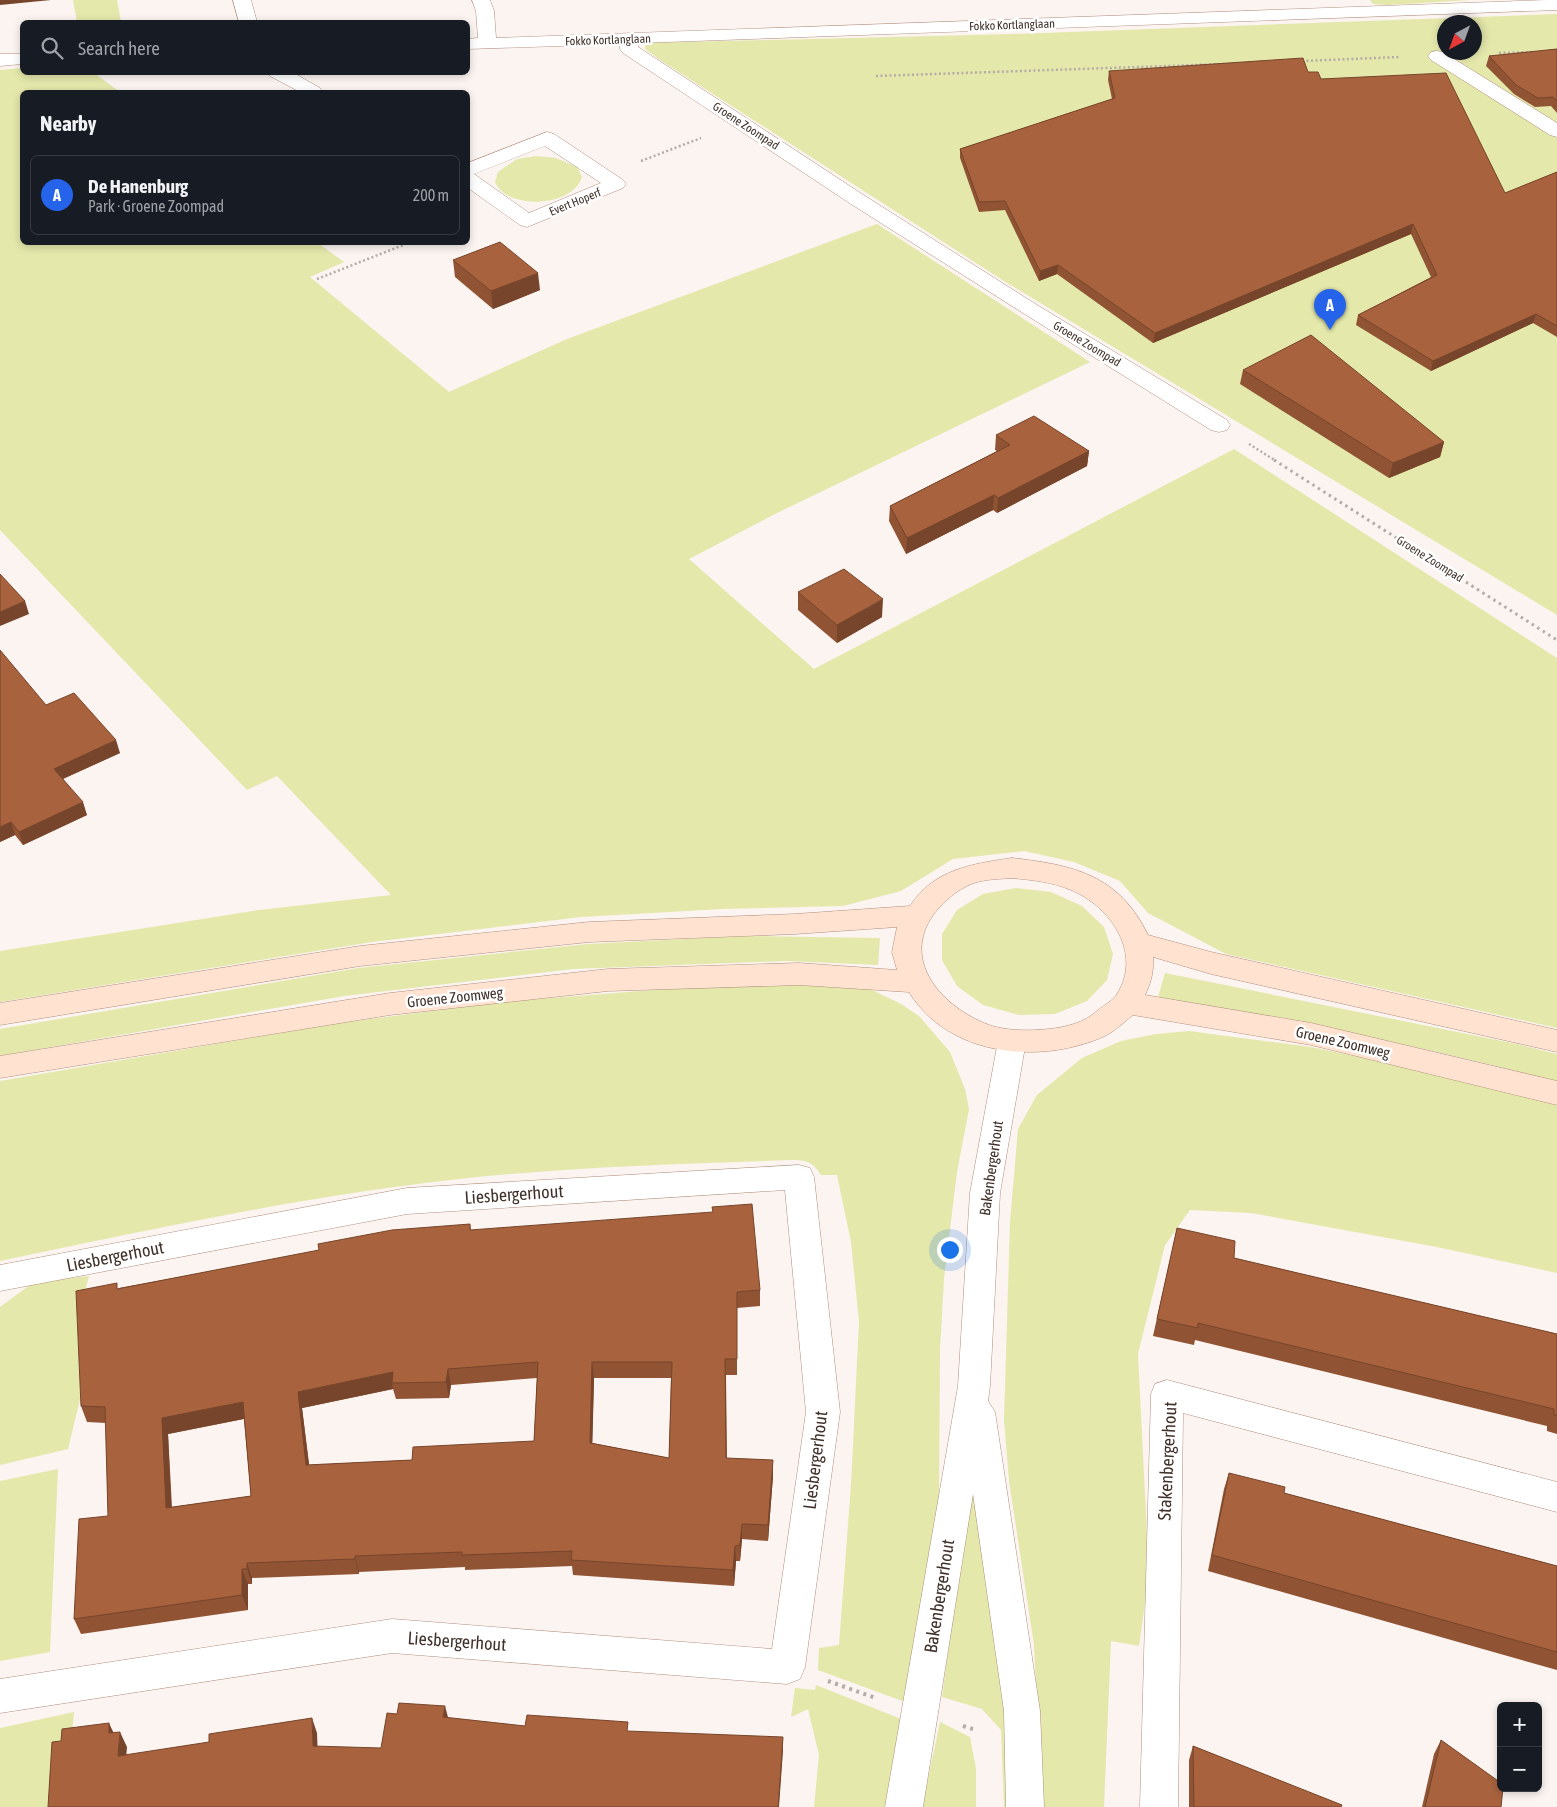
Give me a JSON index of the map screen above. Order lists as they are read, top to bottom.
{
  "streets": {
    "main road": ["Groene Zoomweg"],
    "street": [
      "Fokko Kortlanglaan",
      "Groene Zoompad",
      "Evert Hoperf",
      "Bakenbergerhout",
      "Liesbergerhout",
      "Stakenbergerhout"
    ]
  },
  "crossings": [
    ["Fokko Kortlanglaan", "Groene Zoompad"]
  ],
  "north": "bottom left",
  "page": {
    "search": "Search here",
    "heading": "Nearby",
    "list": [
      {
        "mark": "A",
        "name": "De Hanenburg",
        "note": "Park · Groene Zoompad",
        "value": "200 m"
      }
    ],
    "pins": "A",
    "map_buttons": ["+", "−"]
  }
}
